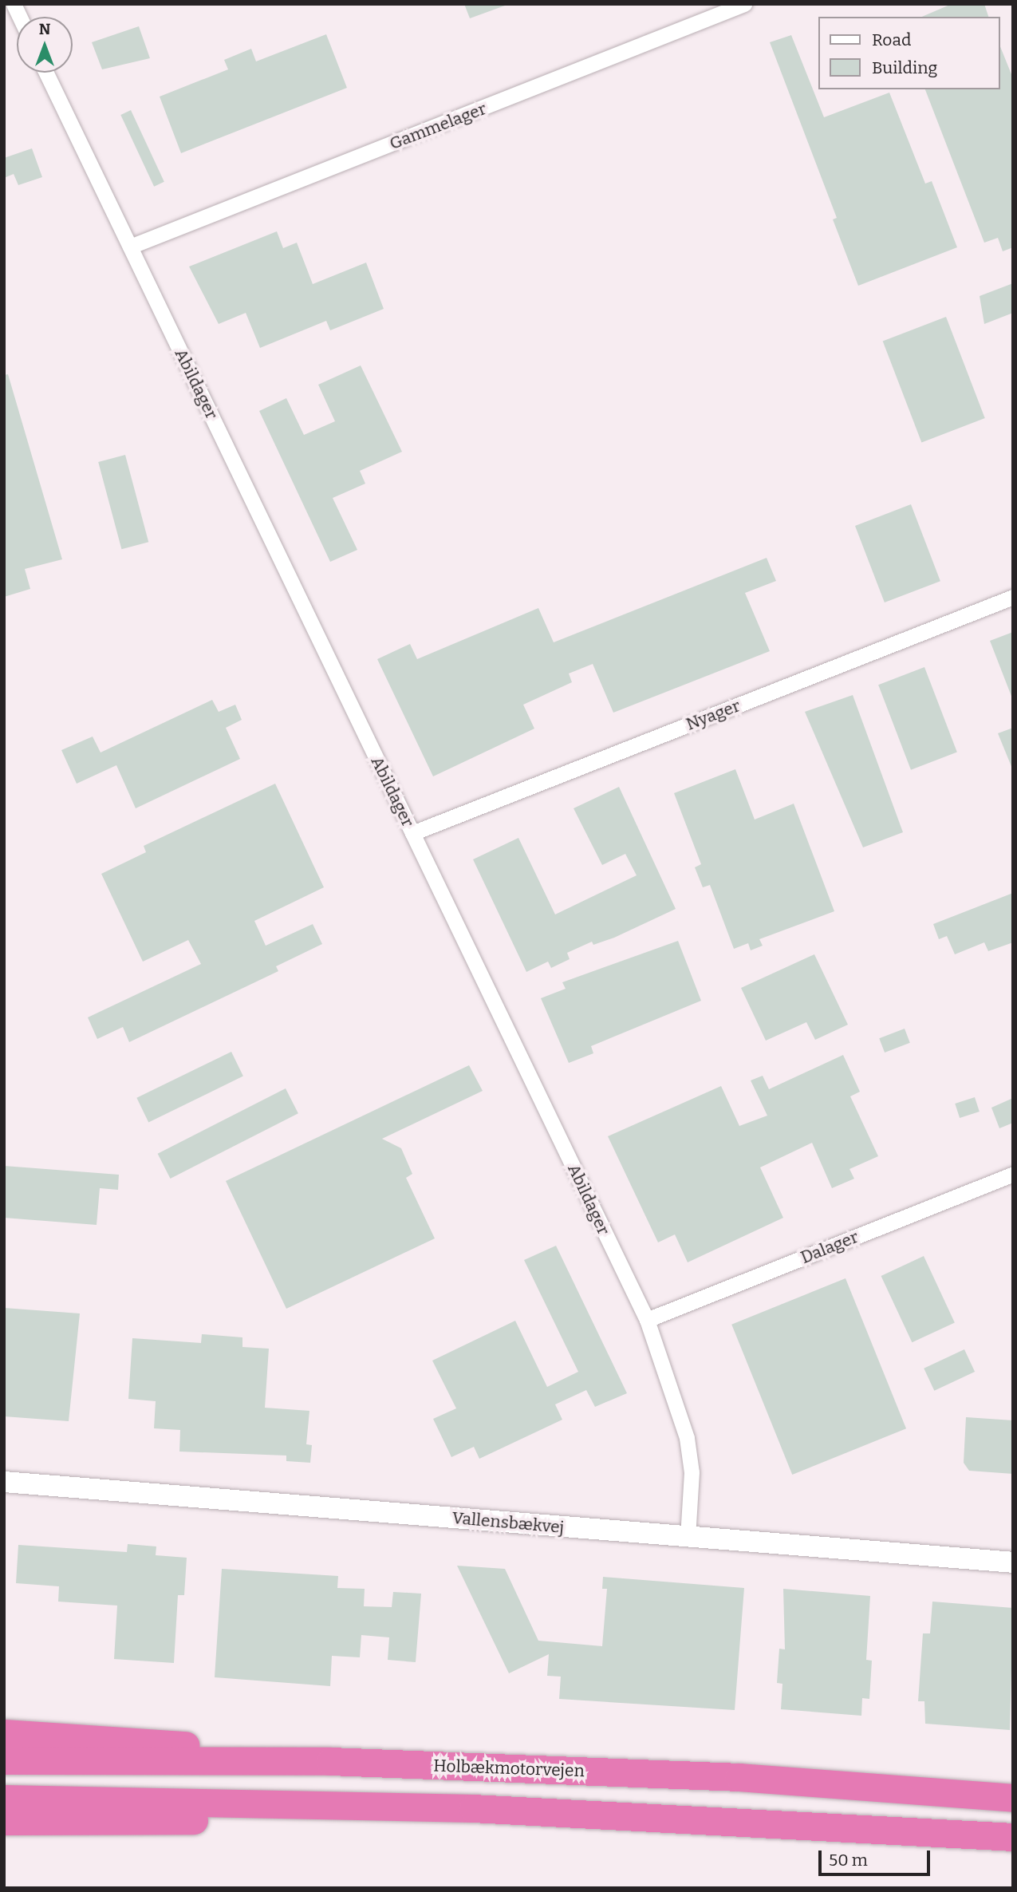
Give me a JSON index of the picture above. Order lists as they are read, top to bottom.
{
  "streets": {
    "highway": ["Holbækmotorvejen"],
    "street": [
      "Gammelager",
      "Abildager",
      "Nyager",
      "Dalager",
      "Vallensbækvej"
    ]
  },
  "crossings": [
    ["Gammelager", "Abildager"],
    ["Abildager", "Nyager"],
    ["Abildager", "Dalager"],
    ["Abildager", "Vallensbækvej"]
  ],
  "legend": ["Road", "Building"],
  "scale_bar": "50 m",
  "north": "top"
}
